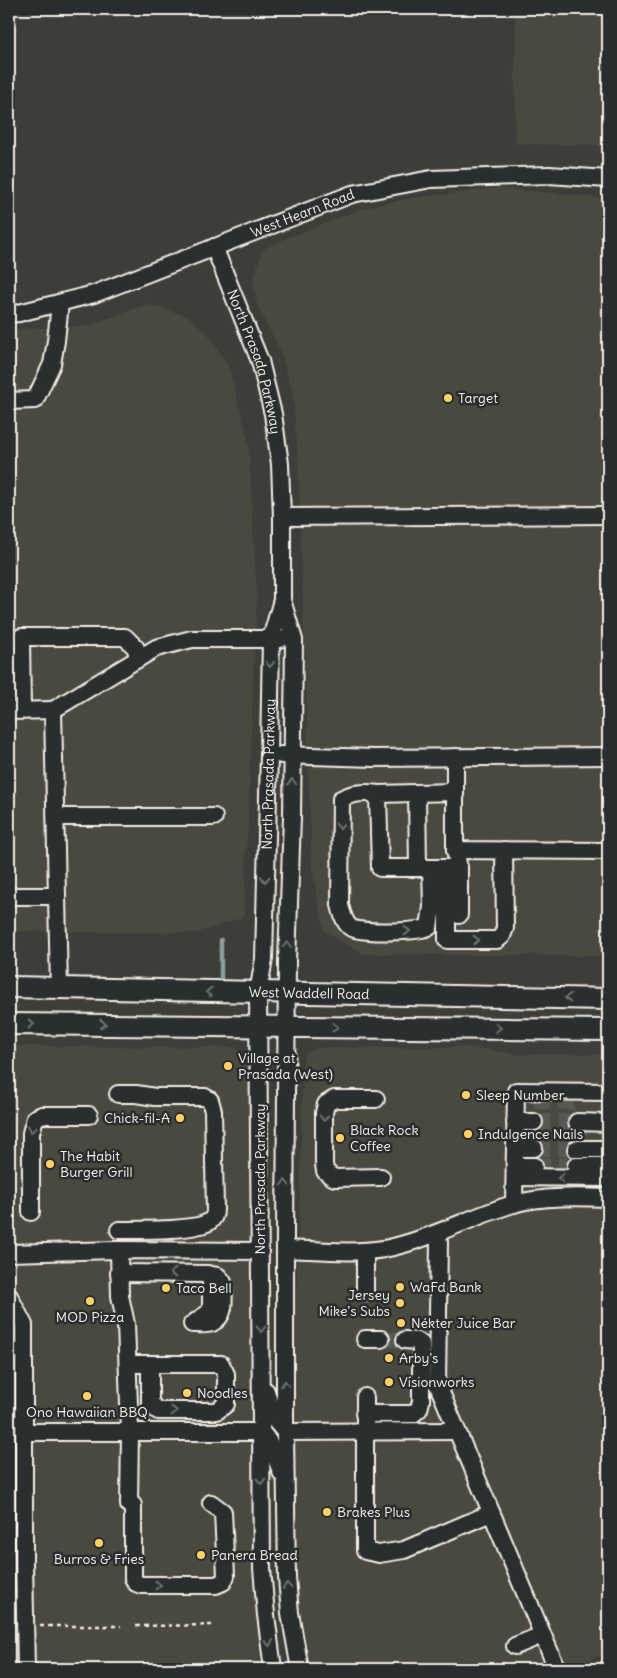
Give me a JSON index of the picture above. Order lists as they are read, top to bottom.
{
  "streets": {
    "main road": ["West Waddell Road"],
    "street": ["West Hearn Road", "North Prasada Parkway"]
  },
  "crossings": [
    ["West Hearn Road", "North Prasada Parkway"],
    ["North Prasada Parkway", "West Waddell Road"]
  ],
  "places": [
    "Target",
    "Village at Prasada (West)",
    "Sleep Number",
    "Chick-fil-A",
    "Indulgence Nails",
    "Black Rock Coffee",
    "The Habit Burger Grill",
    "WaFd Bank",
    "Taco Bell",
    "MOD Pizza",
    "Jersey Mike's Subs",
    "Nékter Juice Bar",
    "Arby's",
    "Visionworks",
    "Noodles",
    "Ono Hawaiian BBQ",
    "Brakes Plus",
    "Burros & Fries",
    "Panera Bread"
  ]
}
